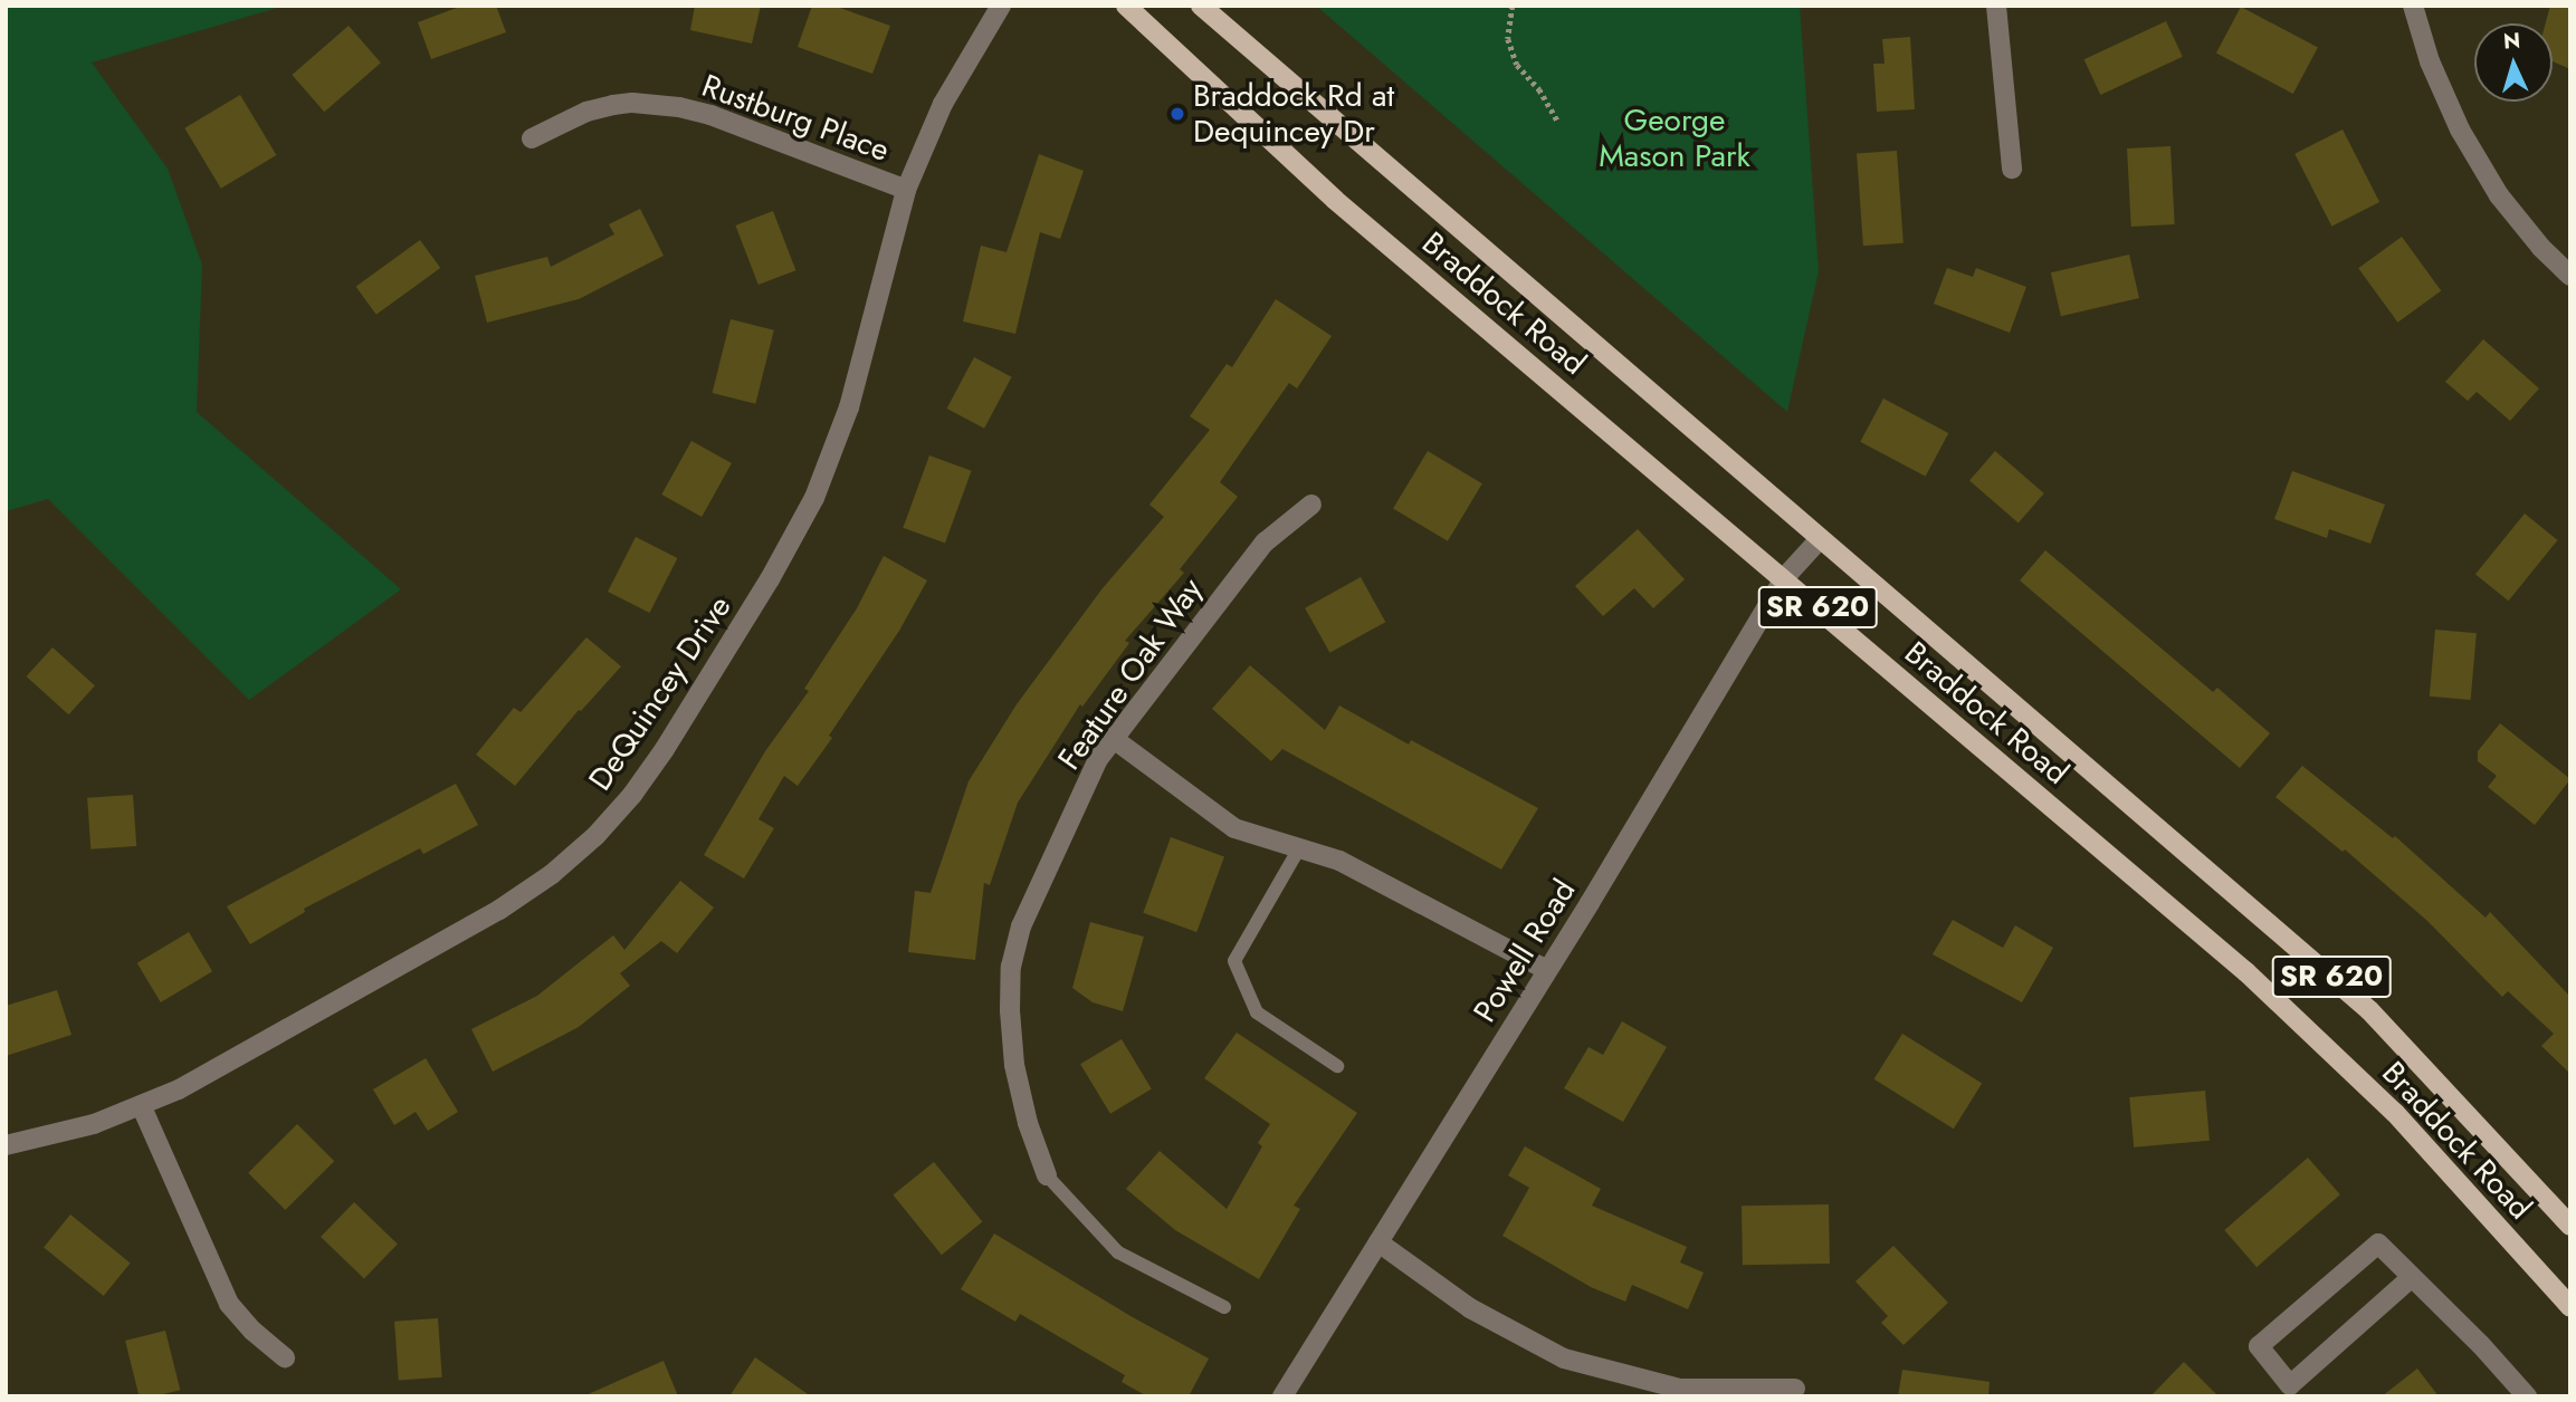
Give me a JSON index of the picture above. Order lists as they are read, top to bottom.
{
  "streets": {
    "main road": ["Braddock Road", "SR 620"],
    "street": [
      "Rustburg Place",
      "Feature Oak Way",
      "DeQuincey Drive",
      "Powell Road"
    ]
  },
  "crossings": [
    ["Rustburg Place", "DeQuincey Drive"],
    ["Braddock Road", "Powell Road"]
  ],
  "parks": ["George Mason Park"],
  "places": ["Braddock Rd at Dequincey Dr"],
  "north": "top"
}
